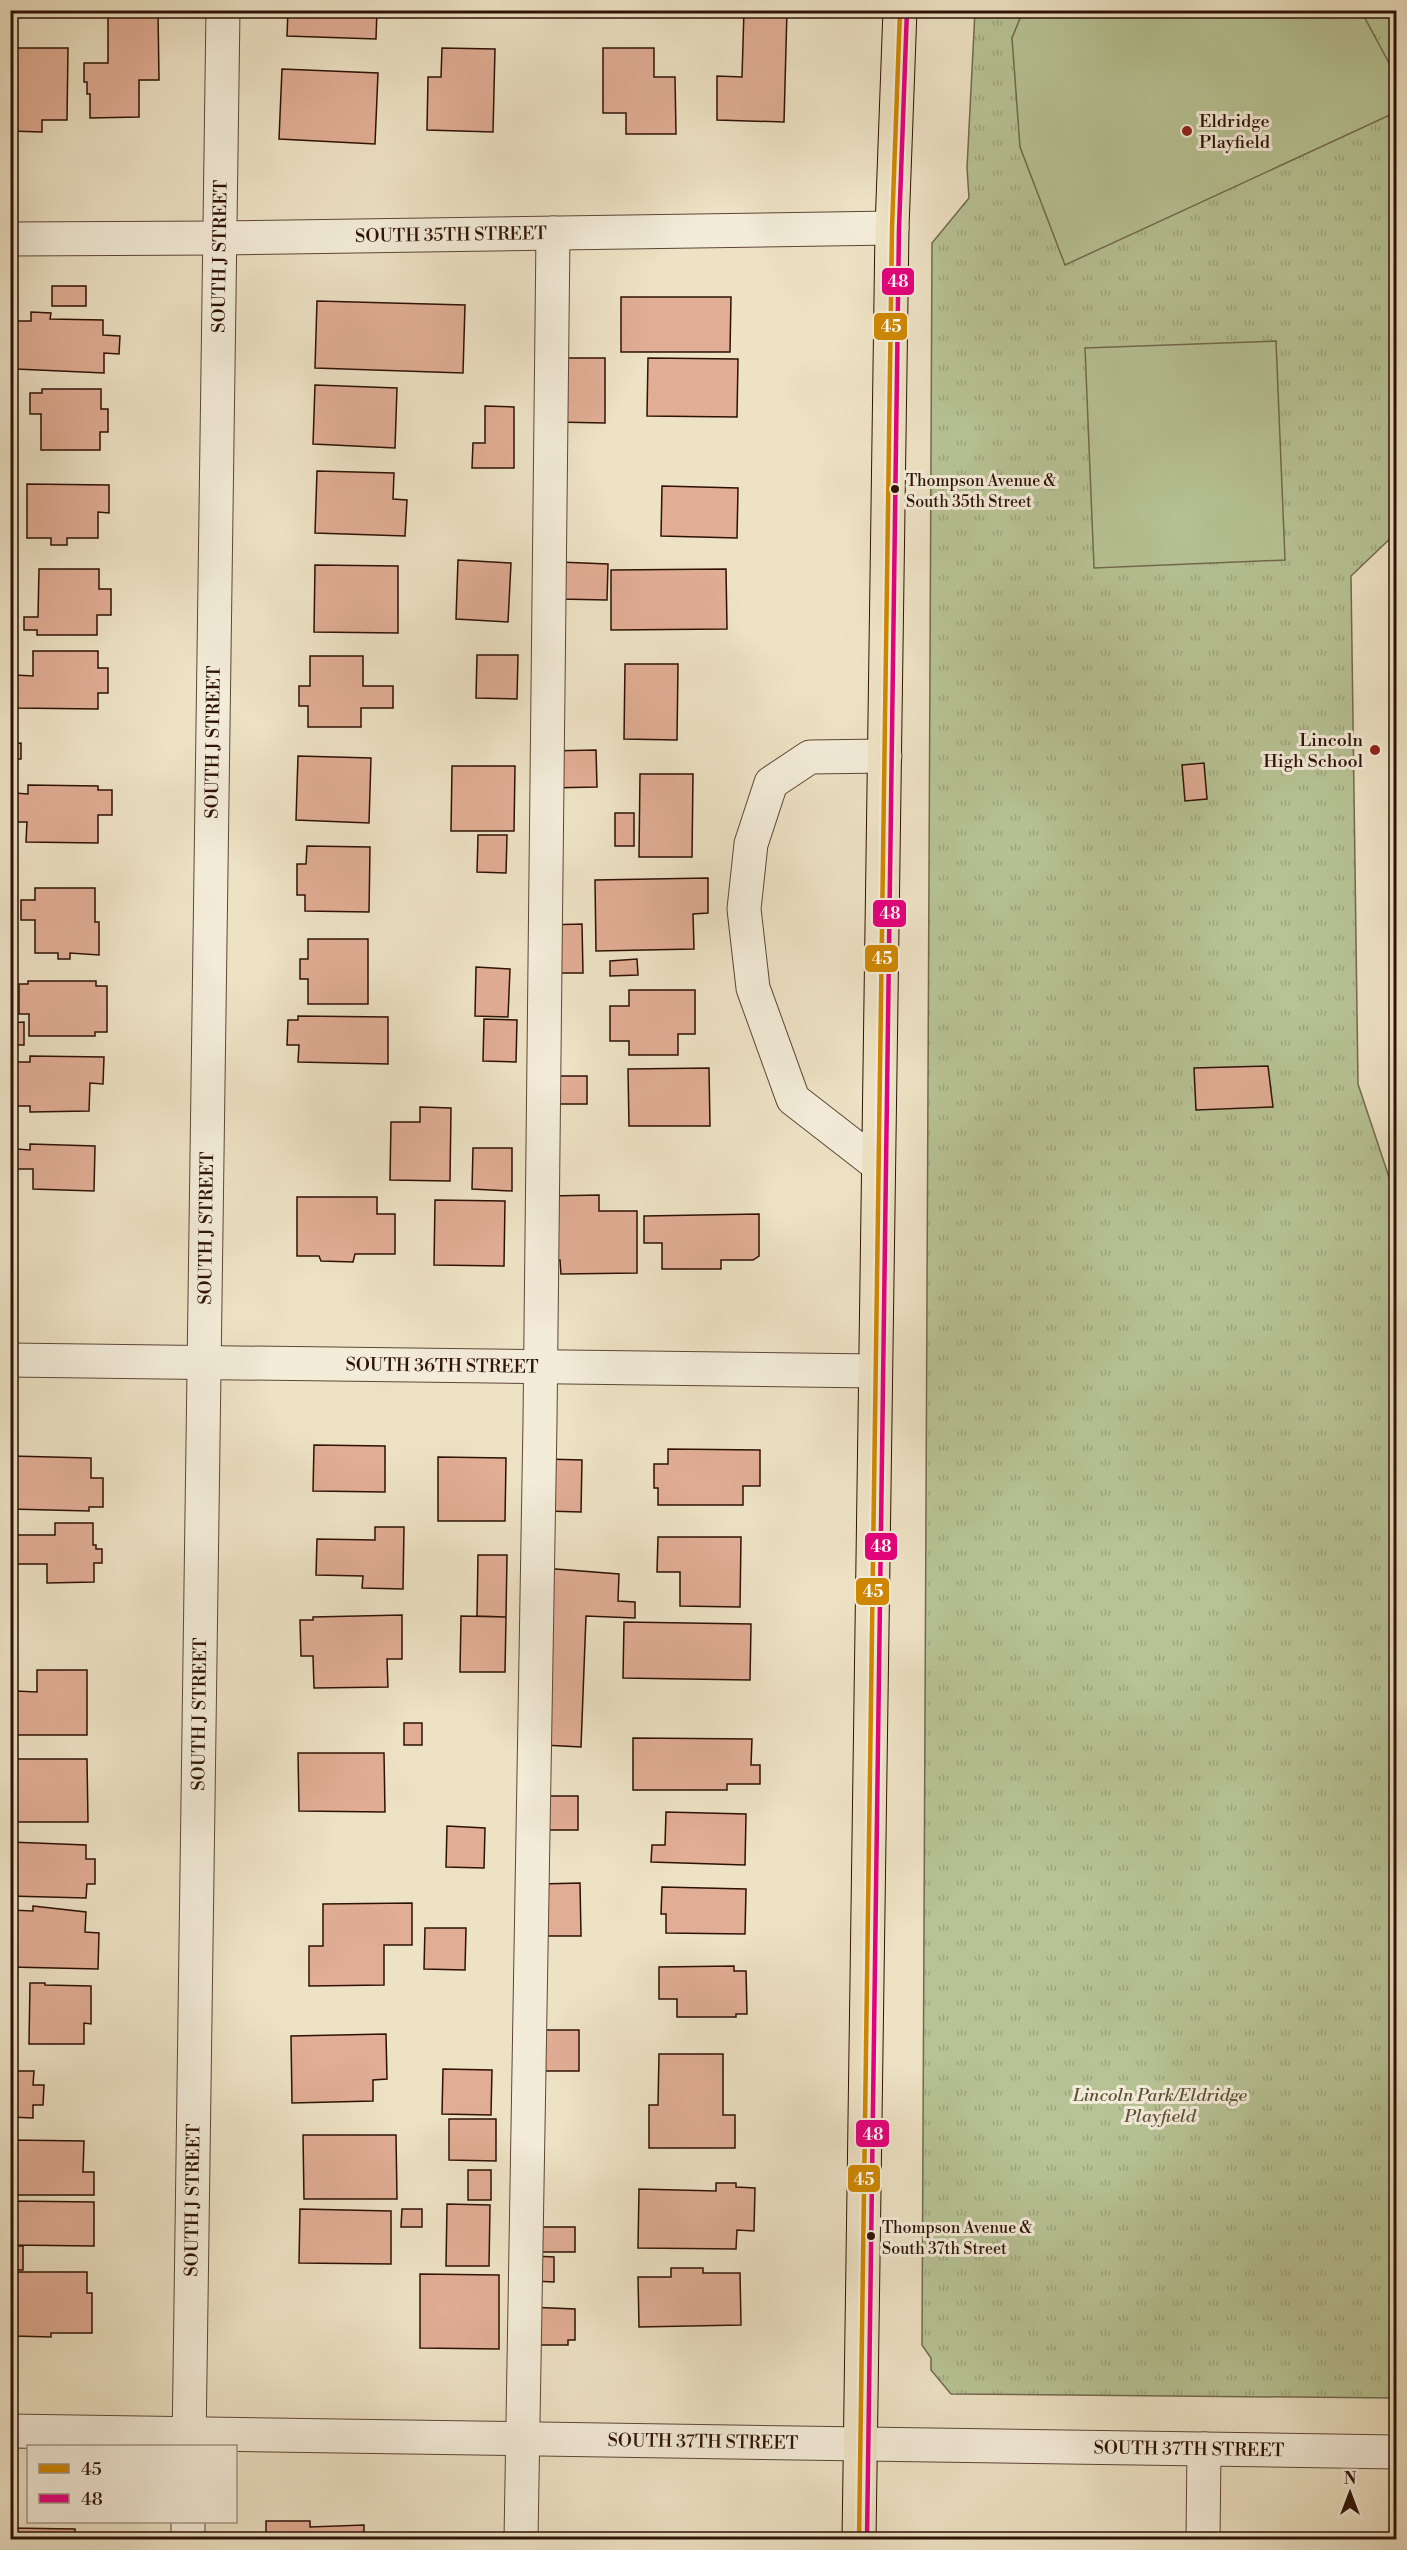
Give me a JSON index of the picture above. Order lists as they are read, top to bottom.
{
  "streets": {
    "street": [
      "SOUTH 35TH STREET",
      "SOUTH J STREET",
      "SOUTH 36TH STREET",
      "SOUTH 37TH STREET"
    ]
  },
  "crossings": [
    ["SOUTH 35TH STREET", "SOUTH J STREET"],
    ["SOUTH J STREET", "SOUTH 36TH STREET"],
    ["SOUTH J STREET", "SOUTH 37TH STREET"]
  ],
  "parks": ["Lincoln Park/Eldridge Playfield"],
  "places": [
    "Eldridge Playfield",
    "Thompson Avenue & South 35th Street",
    "Lincoln High School",
    "Thompson Avenue & South 37th Street"
  ],
  "lines": ["transit line 45", "transit line 48"],
  "legend": ["45", "48"],
  "north": "top"
}
